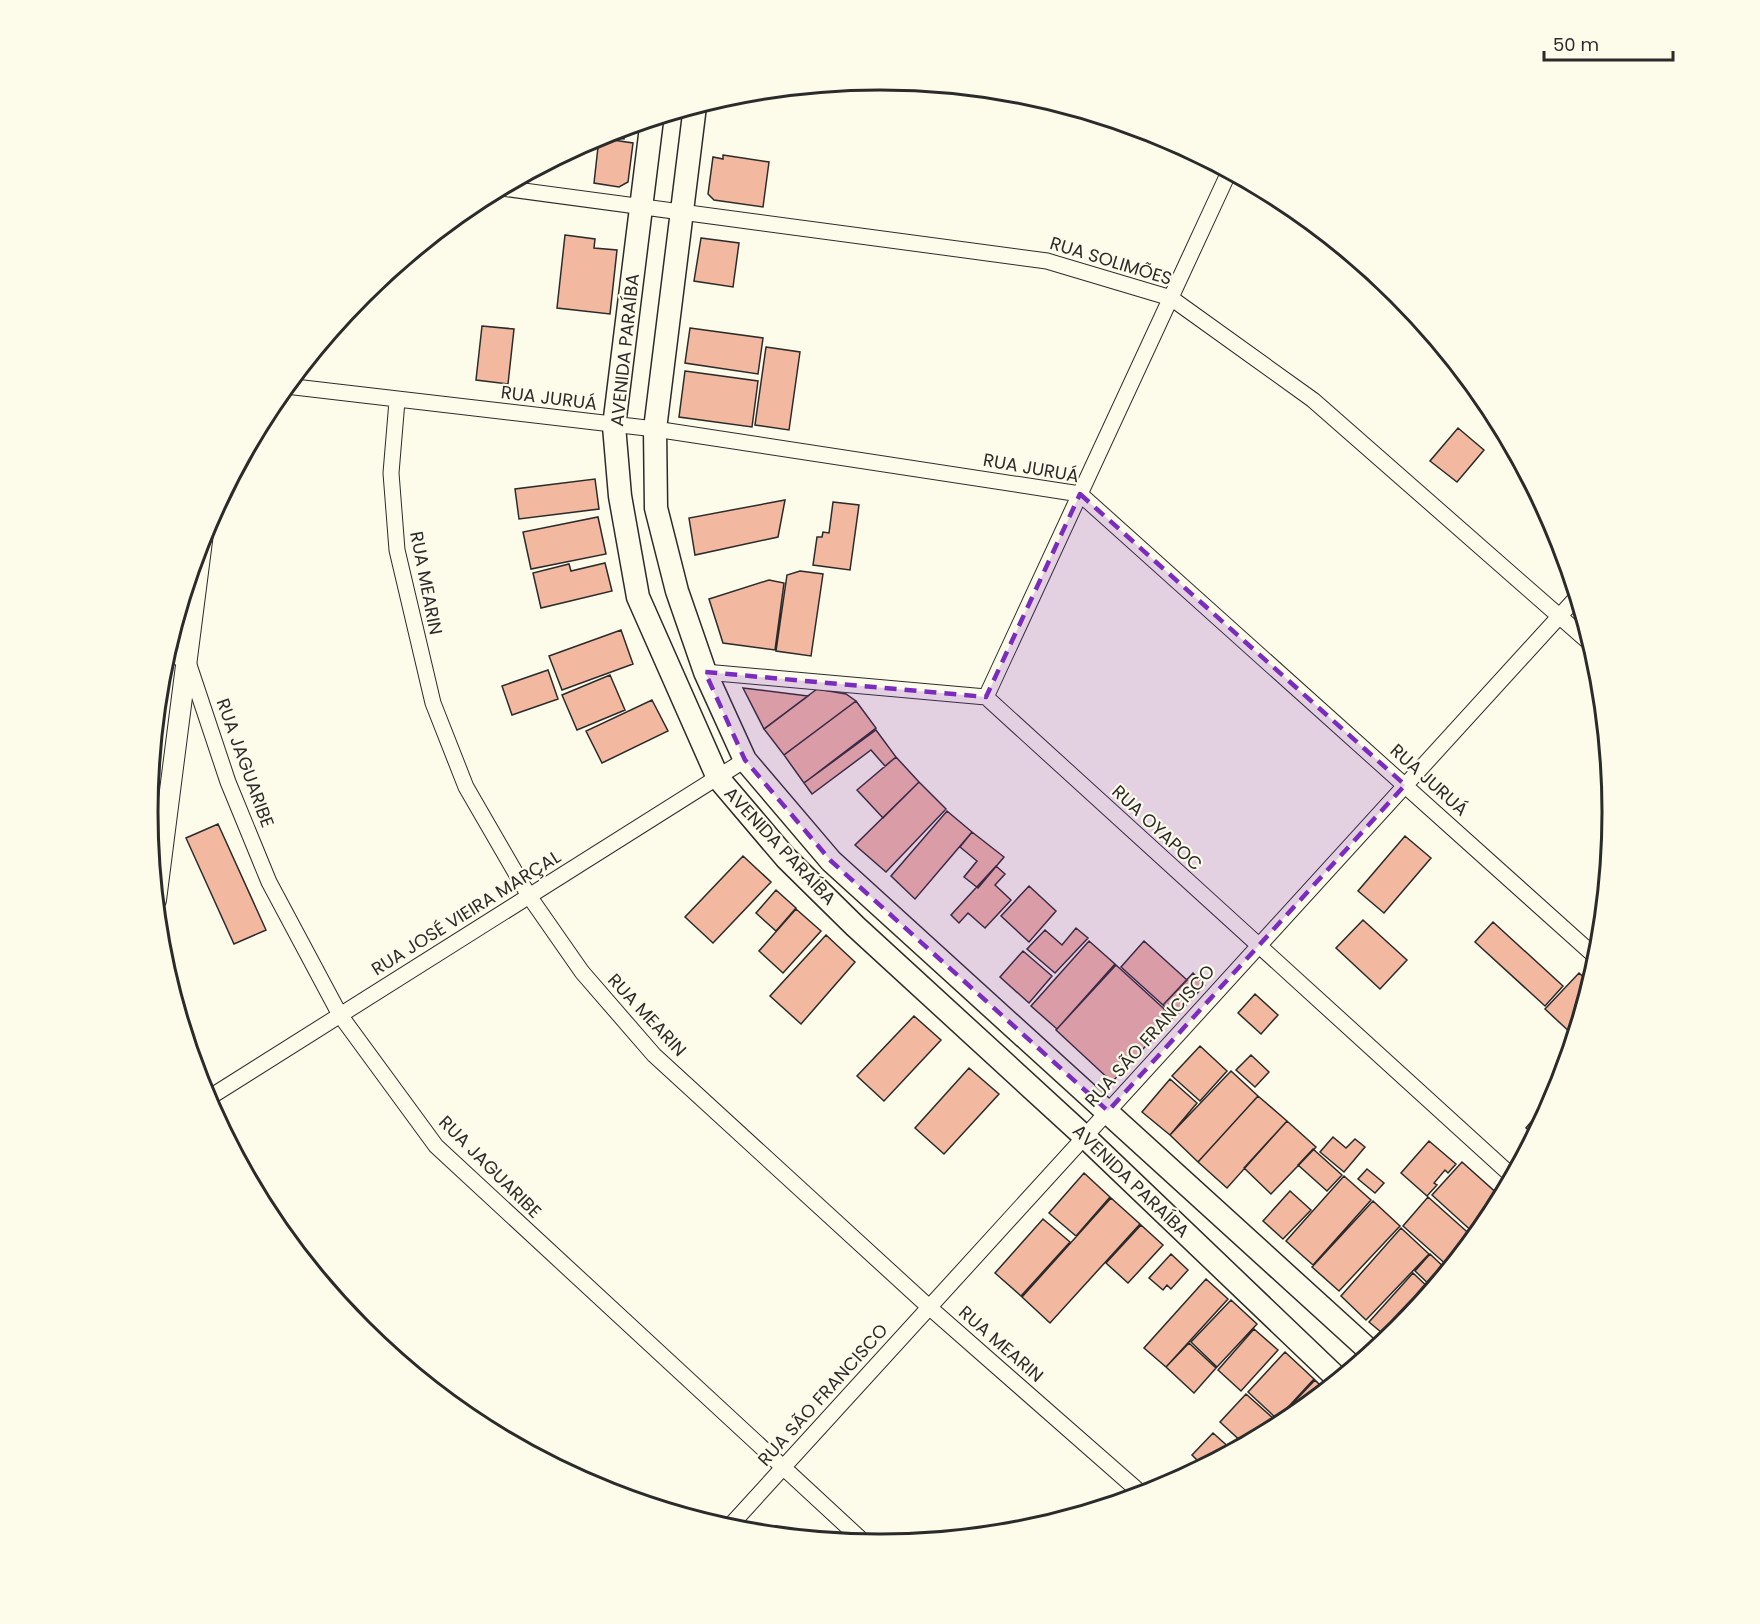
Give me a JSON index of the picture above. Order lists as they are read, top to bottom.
{
  "streets": {
    "main road": ["AVENIDA PARAÍBA"],
    "street": [
      "RUA SOLIMÕES",
      "RUA JURUÁ",
      "RUA MEARIN",
      "RUA JAGUARIBE",
      "RUA OYAPOC",
      "RUA JOSÉ VIEIRA MARÇAL",
      "RUA SÃO FRANCISCO"
    ]
  },
  "crossings": [
    ["RUA SOLIMÕES", "AVENIDA PARAÍBA"],
    ["RUA SOLIMÕES", "RUA SÃO FRANCISCO"],
    ["AVENIDA PARAÍBA", "RUA JURUÁ"],
    ["AVENIDA PARAÍBA", "RUA JOSÉ VIEIRA MARÇAL"],
    ["AVENIDA PARAÍBA", "RUA SÃO FRANCISCO"],
    ["RUA JURUÁ", "RUA MEARIN"],
    ["RUA JURUÁ", "RUA SÃO FRANCISCO"],
    ["RUA MEARIN", "RUA JOSÉ VIEIRA MARÇAL"],
    ["RUA MEARIN", "RUA SÃO FRANCISCO"],
    ["RUA JAGUARIBE", "RUA JOSÉ VIEIRA MARÇAL"],
    ["RUA JAGUARIBE", "RUA SÃO FRANCISCO"],
    ["RUA OYAPOC", "RUA SÃO FRANCISCO"]
  ],
  "scale_bar": "50 m"
}
